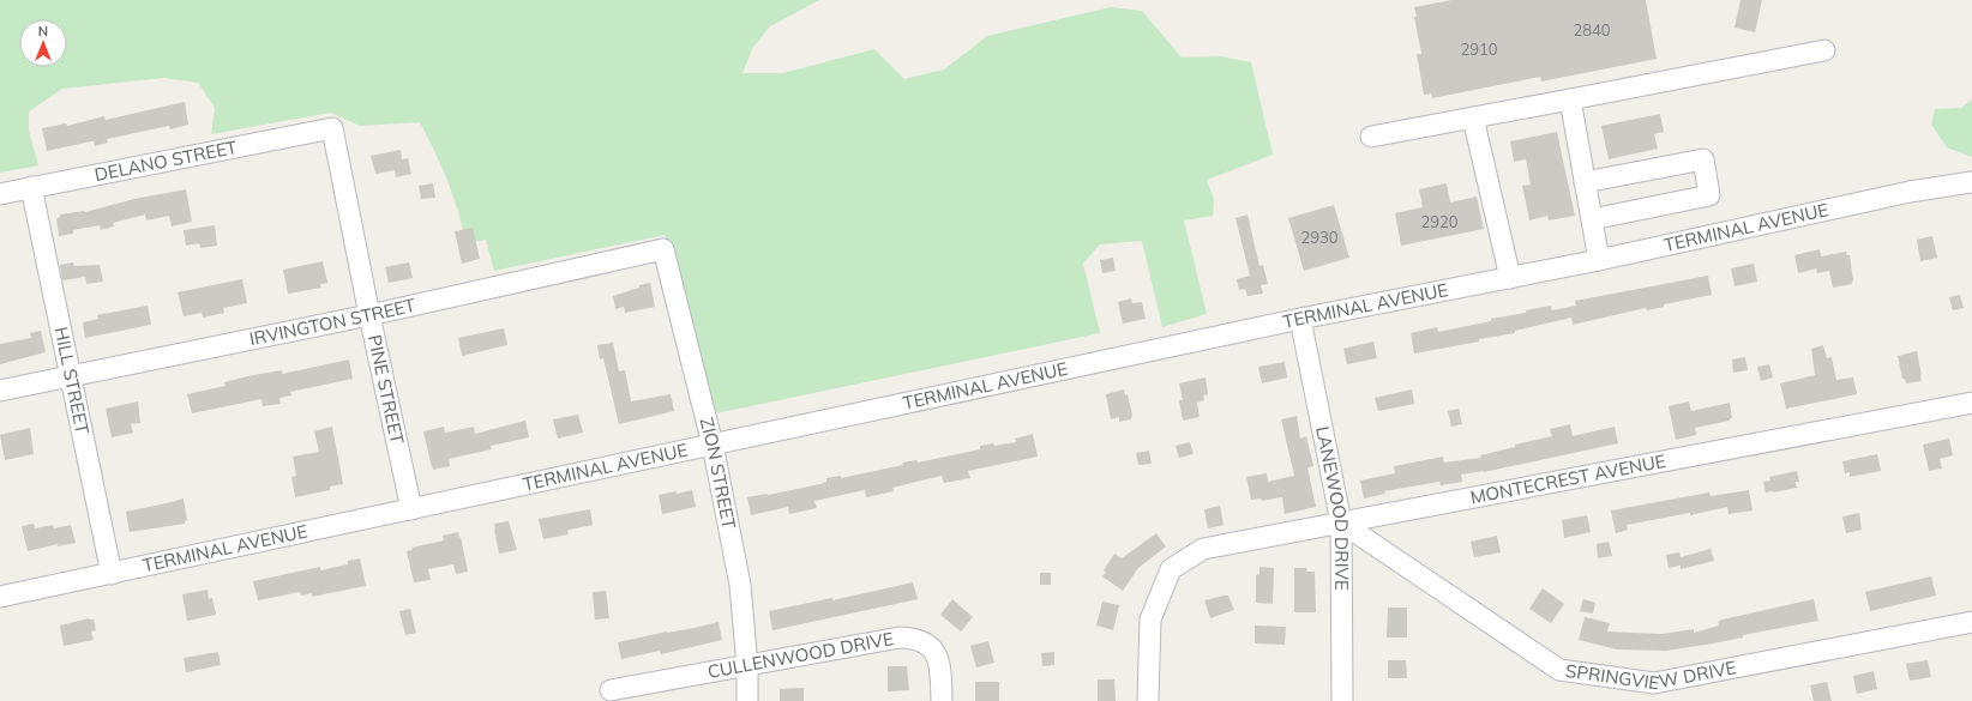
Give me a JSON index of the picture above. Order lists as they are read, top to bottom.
{
  "streets": {
    "street": [
      "DELANO STREET",
      "TERMINAL AVENUE",
      "IRVINGTON STREET",
      "HILL STREET",
      "PINE STREET",
      "ZION STREET",
      "MONTECREST AVENUE",
      "LANEWOOD DRIVE",
      "CULLENWOOD DRIVE",
      "SPRINGVIEW DRIVE"
    ]
  },
  "crossings": [
    ["DELANO STREET", "HILL STREET"],
    ["DELANO STREET", "PINE STREET"],
    ["TERMINAL AVENUE", "HILL STREET"],
    ["TERMINAL AVENUE", "PINE STREET"],
    ["TERMINAL AVENUE", "ZION STREET"],
    ["TERMINAL AVENUE", "LANEWOOD DRIVE"],
    ["IRVINGTON STREET", "HILL STREET"],
    ["IRVINGTON STREET", "PINE STREET"],
    ["IRVINGTON STREET", "ZION STREET"],
    ["ZION STREET", "CULLENWOOD DRIVE"],
    ["MONTECREST AVENUE", "LANEWOOD DRIVE"],
    ["MONTECREST AVENUE", "SPRINGVIEW DRIVE"],
    ["LANEWOOD DRIVE", "SPRINGVIEW DRIVE"]
  ],
  "house_numbers": [
    "2840",
    "2910",
    "2920",
    "2930"
  ],
  "north": "top"
}
